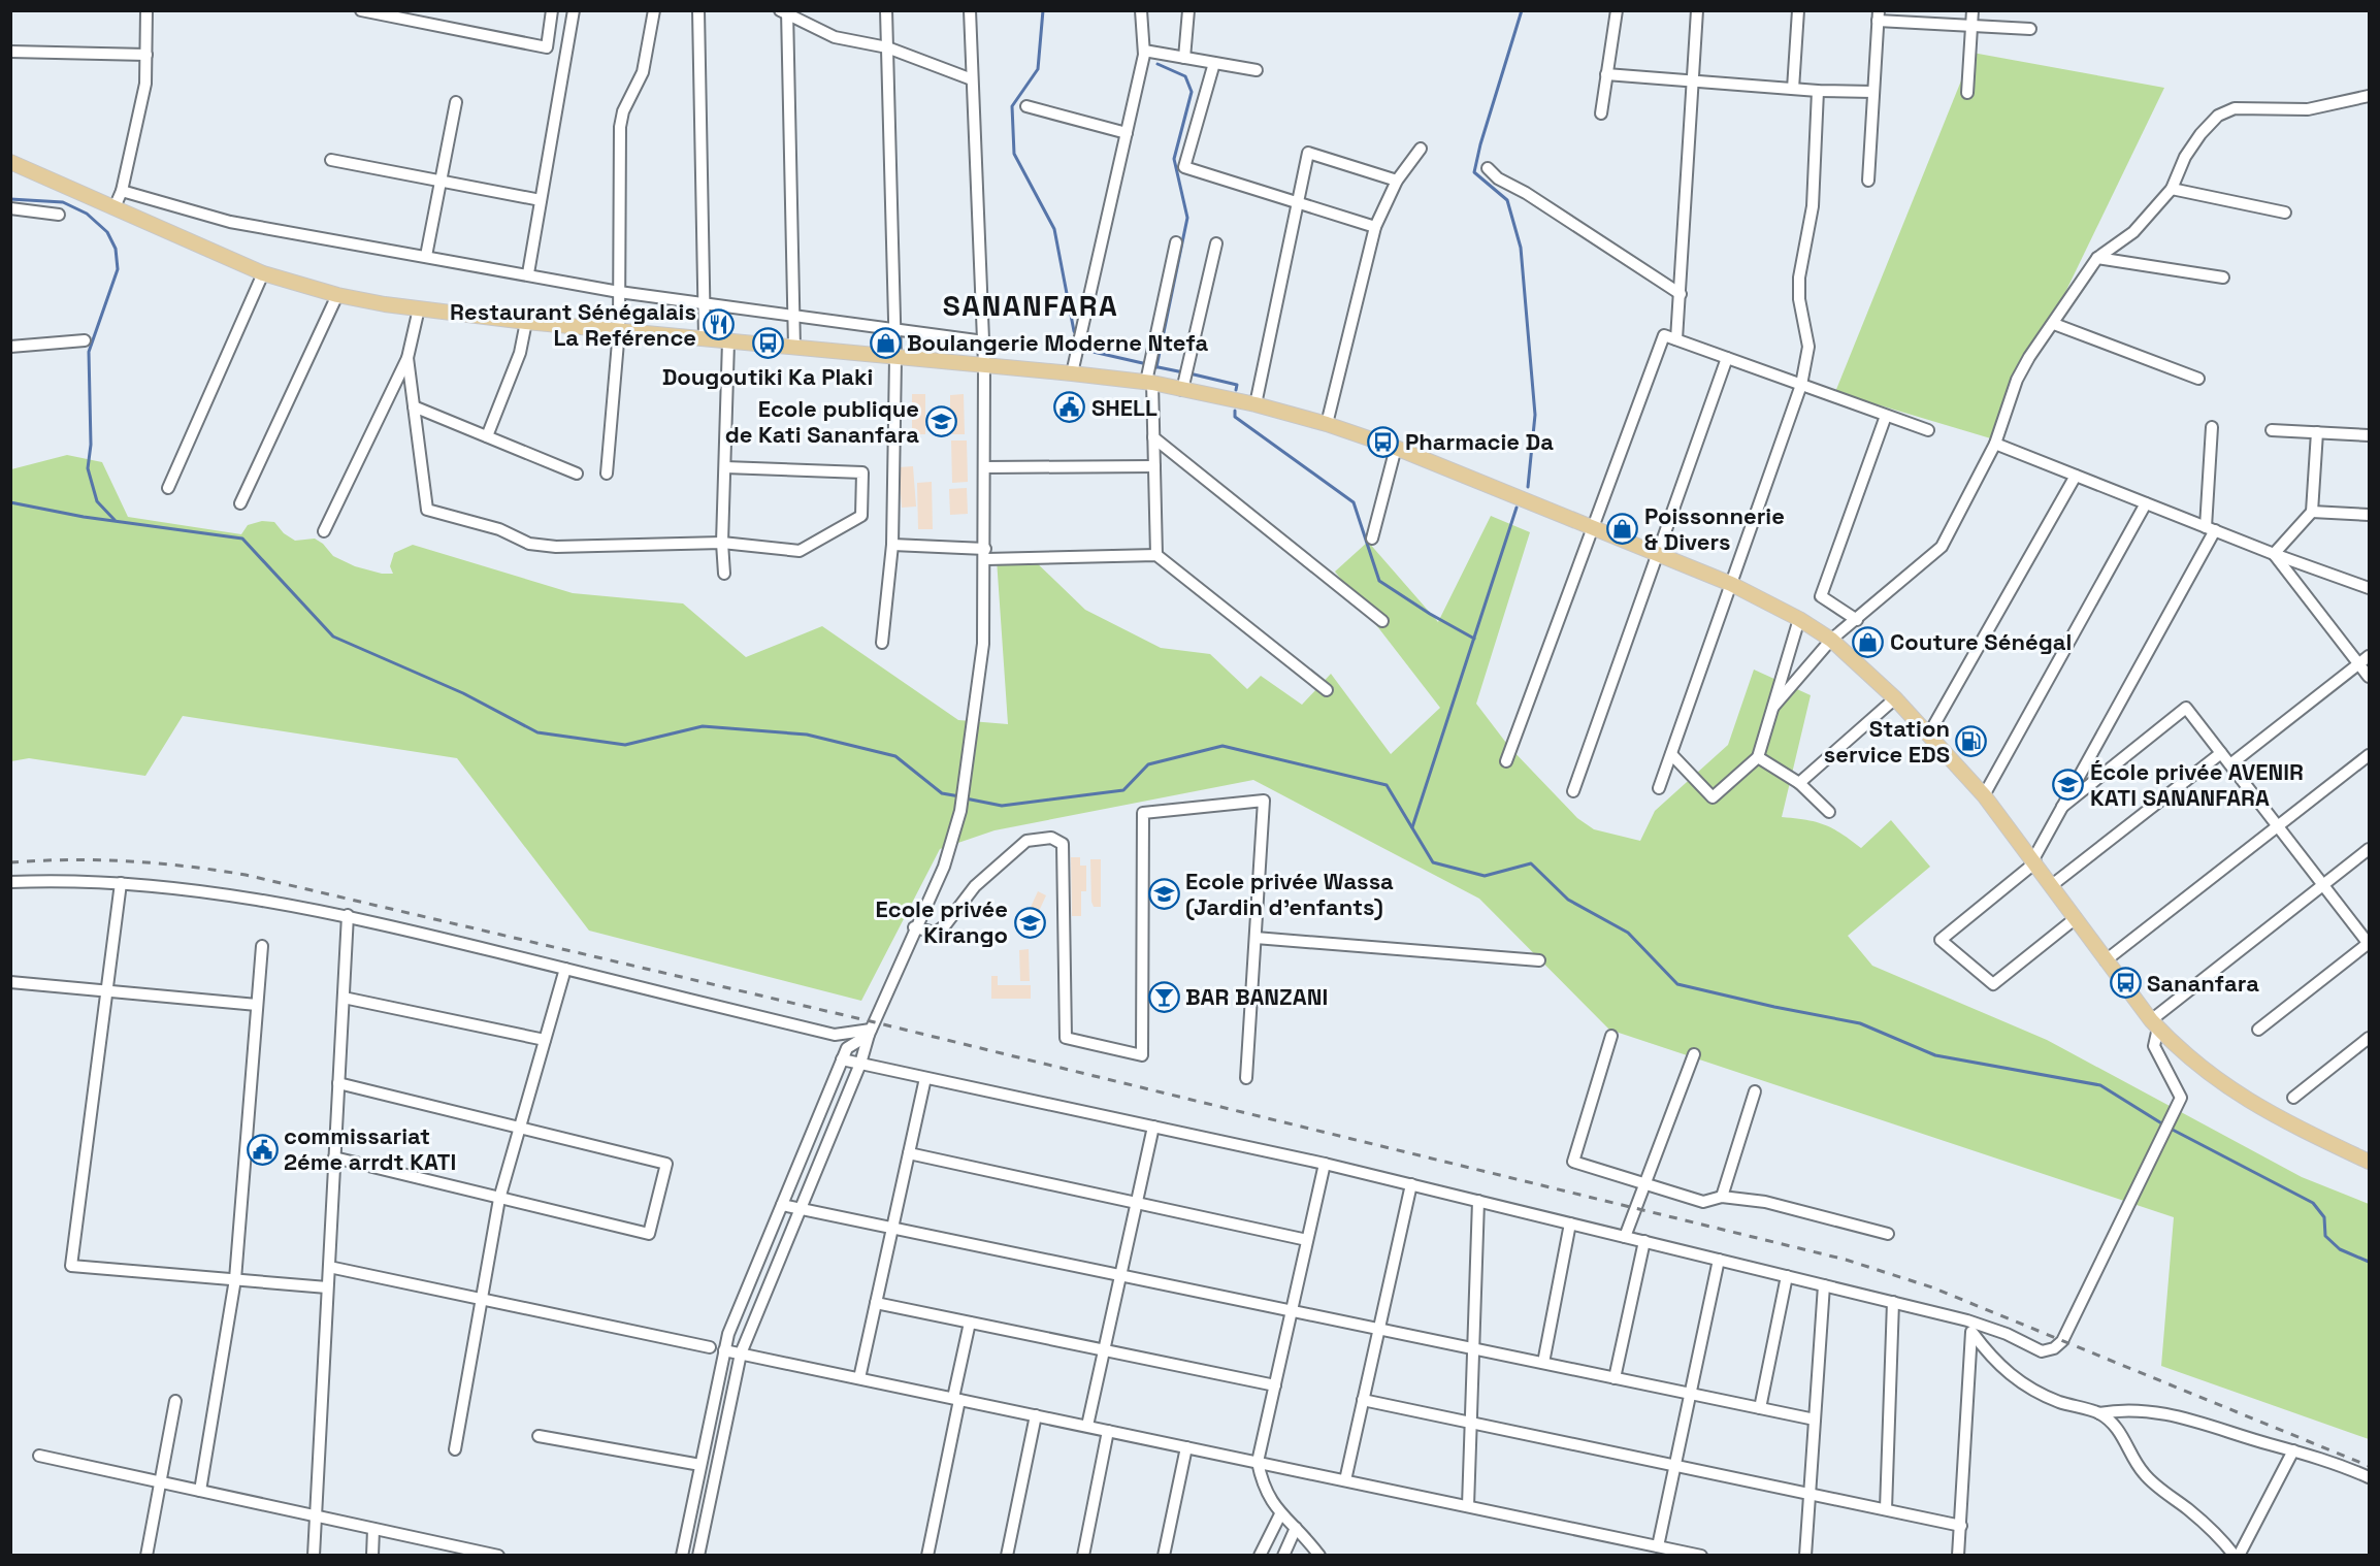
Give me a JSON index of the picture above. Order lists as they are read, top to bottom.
{
  "districts": ["SANANFARA"],
  "places": {
    "restaurant": ["Restaurant Sénégalais La Reférence"],
    "shop": ["Boulangerie Moderne Ntefa", "Poissonnerie & Divers", "Couture Sénégal"],
    "bus stop": ["Dougoutiki Ka Plaki", "Pharmacie Da", "Sananfara"],
    "public building": ["SHELL", "commissariat 2éme arrdt KATI"],
    "school or university": [
      "Ecole publique de Kati Sananfara",
      "École privée AVENIR KATI SANANFARA",
      "Ecole privée Wassa (Jardin d'enfants)",
      "Ecole privée Kirango"
    ],
    "fuel station": ["Station service EDS"],
    "bar": ["BAR BANZANI"]
  }
}
